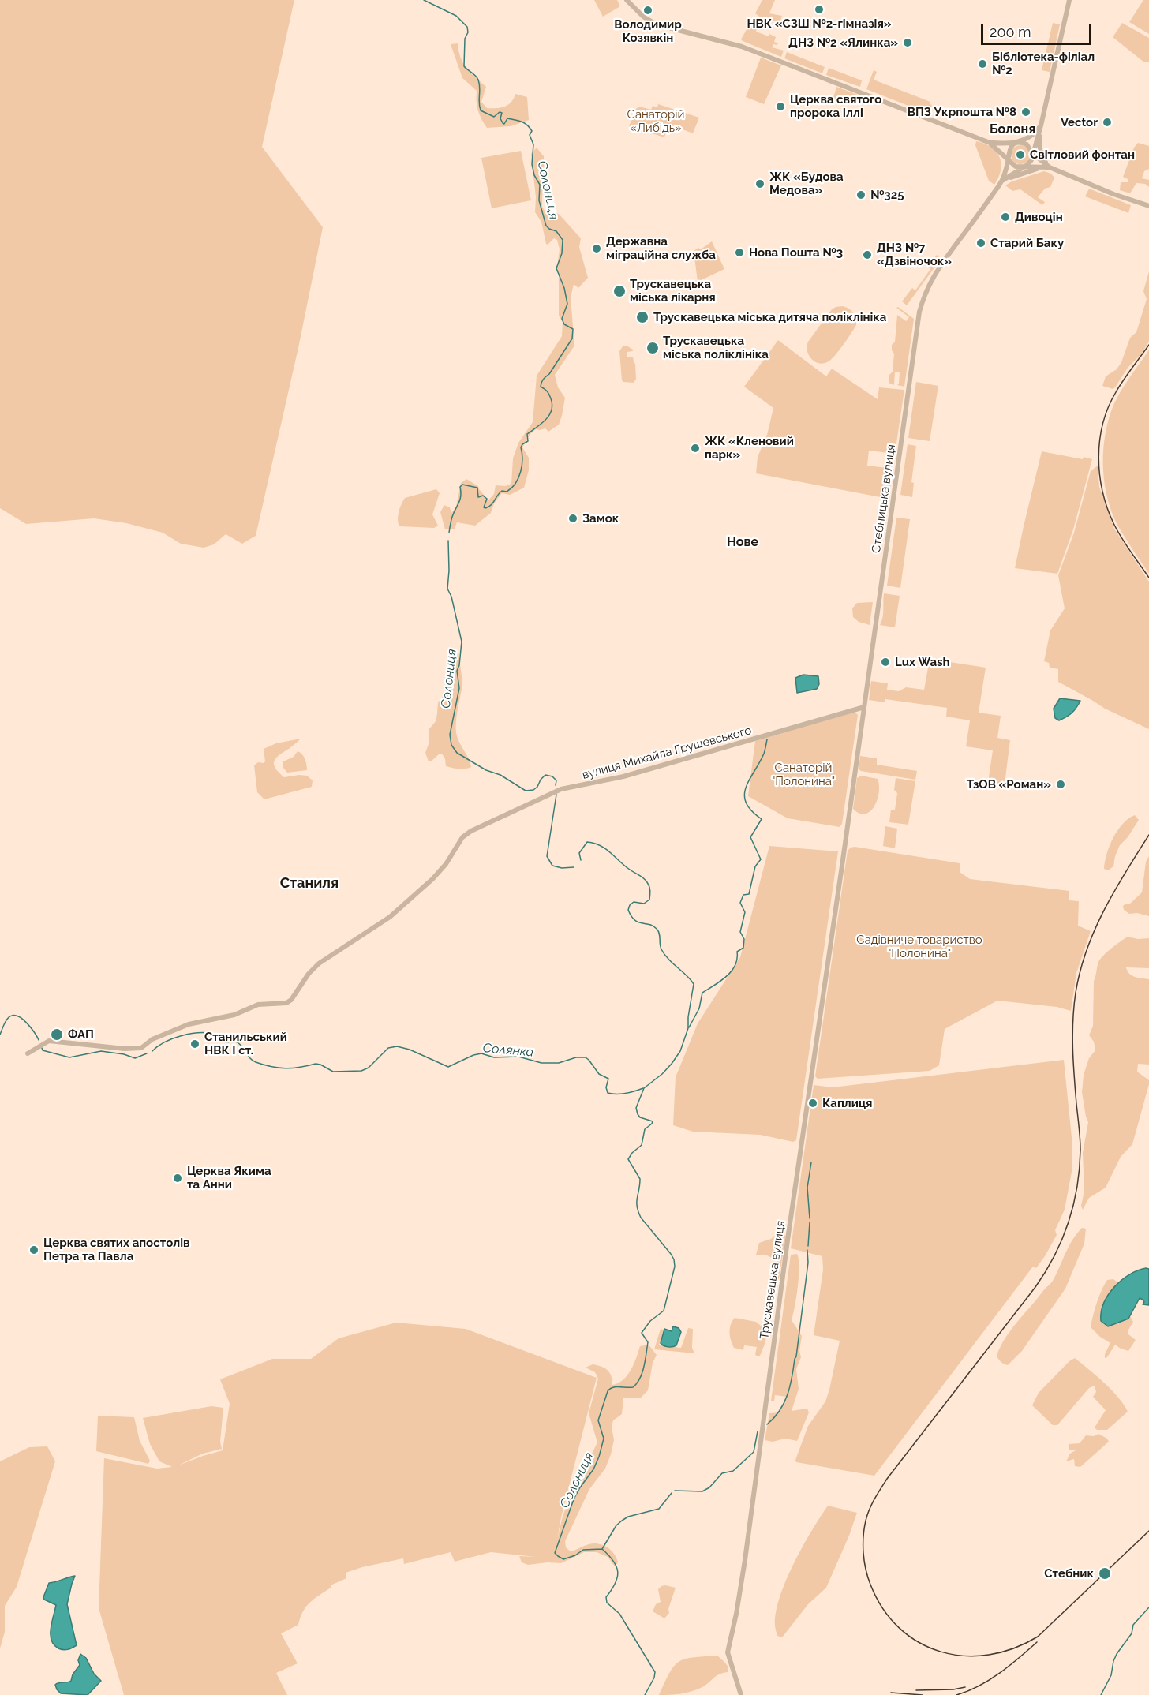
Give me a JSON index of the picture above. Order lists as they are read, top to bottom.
{
  "streets": {
    "street": ["Стебницька вулиця", "вулиця Михайла Грушевського", "Трускавецька вулиця"]
  },
  "crossings": [
    ["Стебницька вулиця", "вулиця Михайла Грушевського"],
    ["Стебницька вулиця", "Трускавецька вулиця"]
  ],
  "districts": ["Болоня", "Нове", "Станиля"],
  "water": ["Солониця", "Солянка"],
  "parks": ["Санаторій «Либідь»", "Санаторій \"Полонина\"", "Садівниче товариство \"Полонина\""],
  "places": [
    "НВК «СЗШ №2-гімназія»",
    "Володимир Козявкін",
    "ДНЗ №2 «Ялинка»",
    "Бібліотека-філіал №2",
    "Церква святого пророка Іллі",
    "ВПЗ Укрпошта №8",
    "Vector",
    "Світловий фонтан",
    "ЖК «Будова Медова»",
    "№325",
    "Дивоцін",
    "Старий Баку",
    "Державна міграційна служба",
    "Нова Пошта №3",
    "ДНЗ №7 «Дзвіночок»",
    "Трускавецька міська лікарня",
    "Трускавецька міська дитяча поліклініка",
    "Трускавецька міська поліклініка",
    "ЖК «Кленовий парк»",
    "Замок",
    "Lux Wash",
    "ТзОВ «Роман»",
    "ФАП",
    "Станильський НВК І ст.",
    "Каплиця",
    "Церква Якима та Анни",
    "Церква святих апостолів Петра та Павла",
    "Стебник"
  ],
  "scale_bar": "200 m"
}
